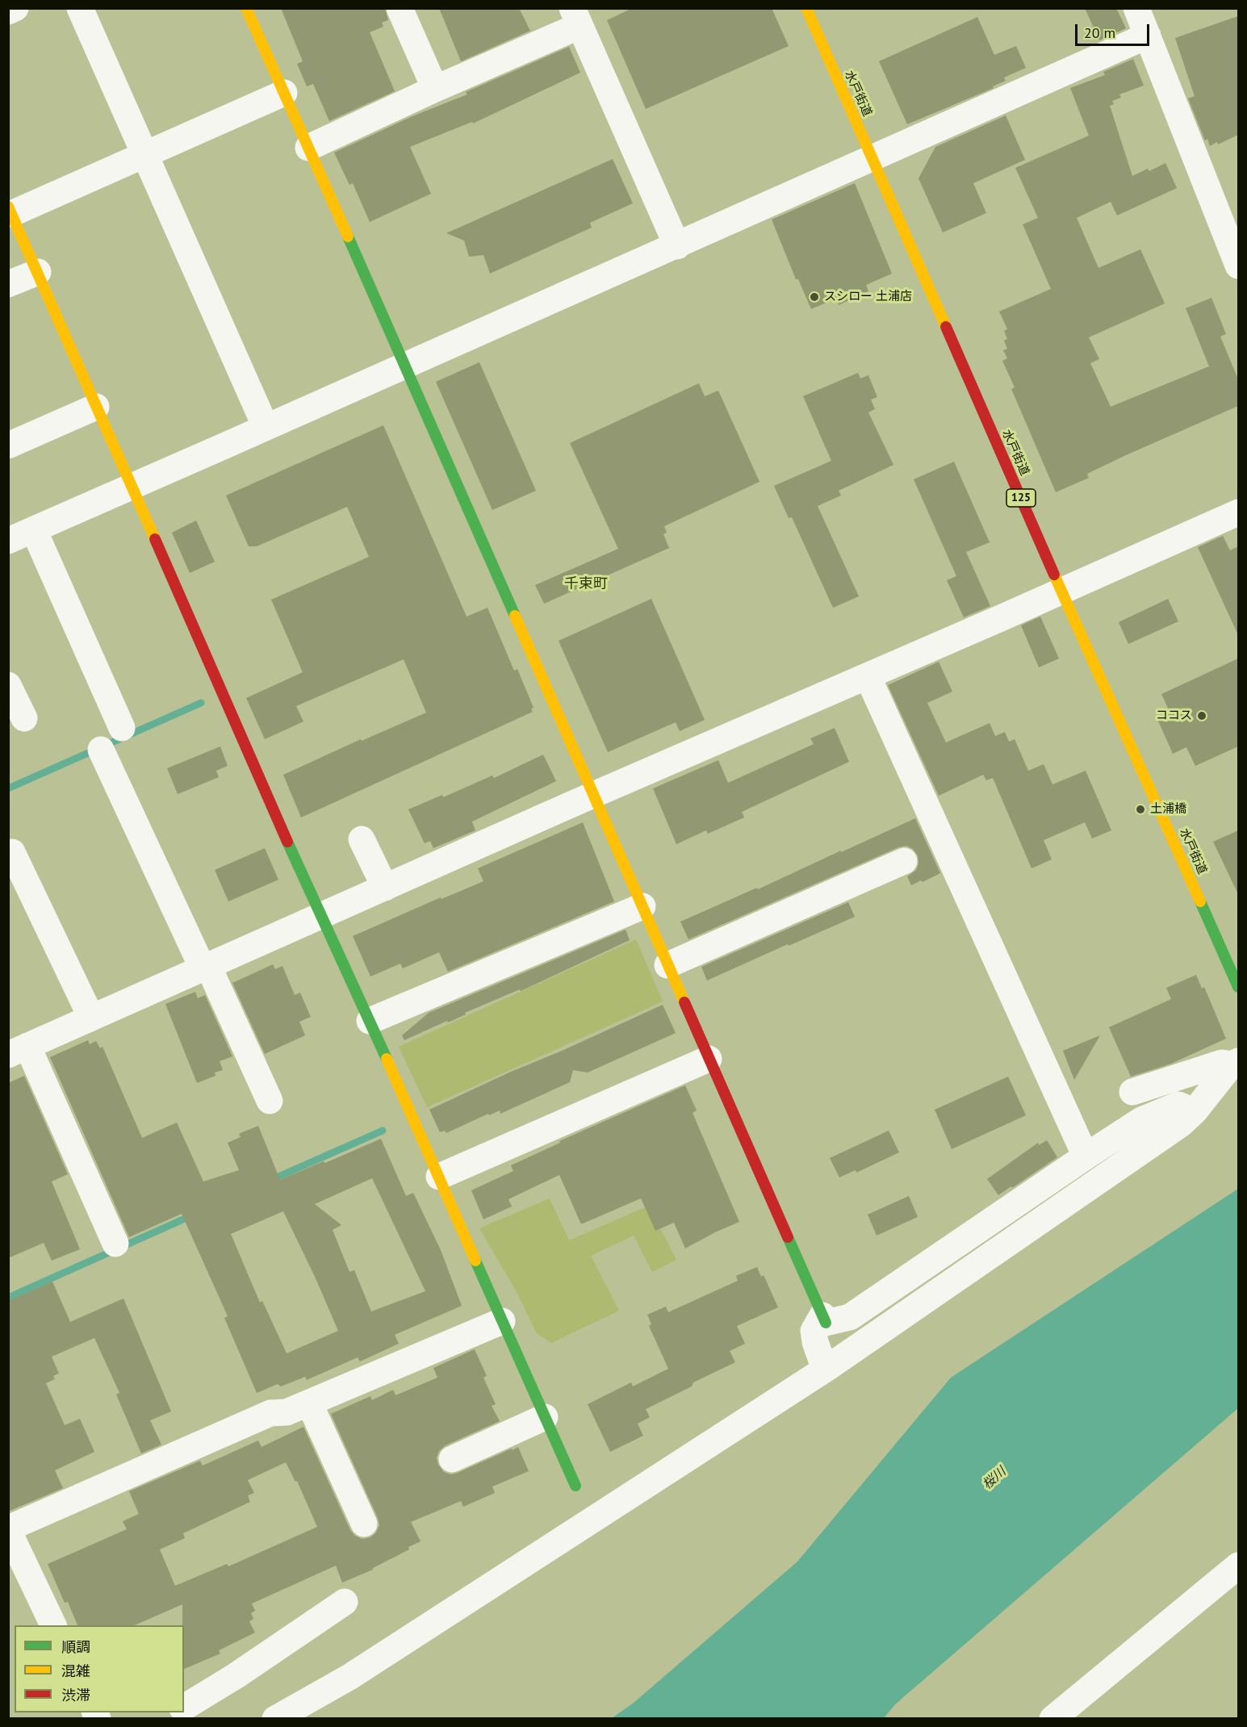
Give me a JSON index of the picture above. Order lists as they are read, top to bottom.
{
  "streets": {
    "main road": ["水戸街道", "125"]
  },
  "districts": ["千束町"],
  "water": ["桜川"],
  "places": ["スシロー 土浦店", "ココス", "土浦橋"],
  "legend": ["順調", "混雑", "渋滞"],
  "scale_bar": "20 m"
}
